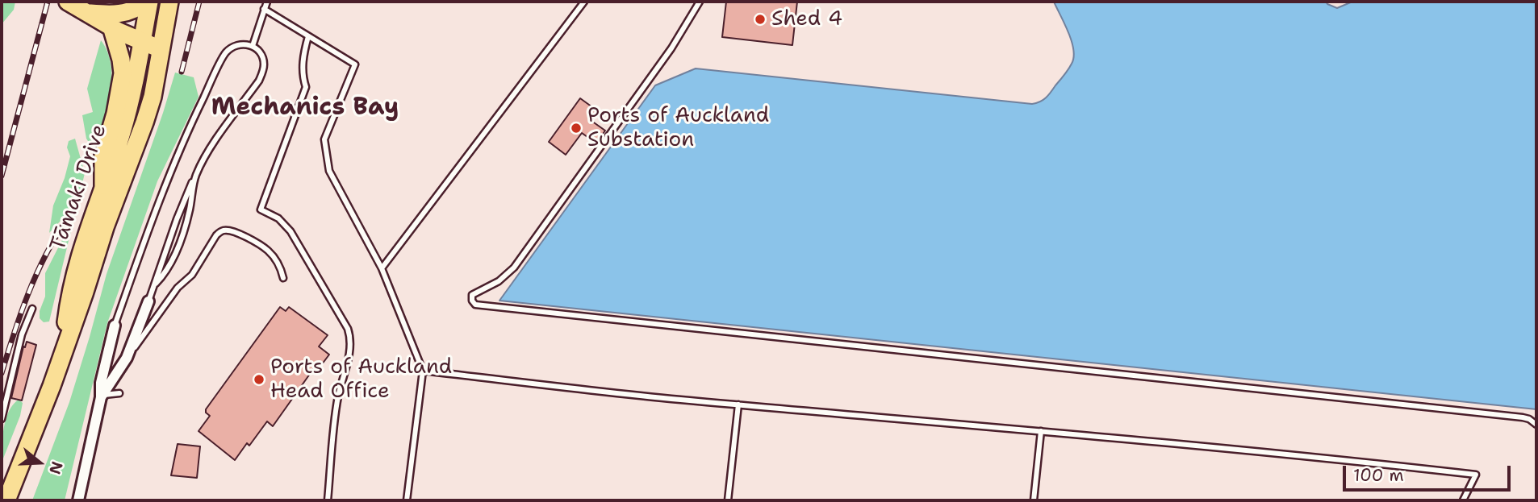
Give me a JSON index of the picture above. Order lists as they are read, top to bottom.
{
  "streets": {
    "main road": ["Tāmaki Drive"]
  },
  "districts": ["Mechanics Bay"],
  "places": ["Shed 4", "Ports of Auckland Substation", "Ports of Auckland Head Office"],
  "scale_bar": "100 m",
  "north": "right"
}
